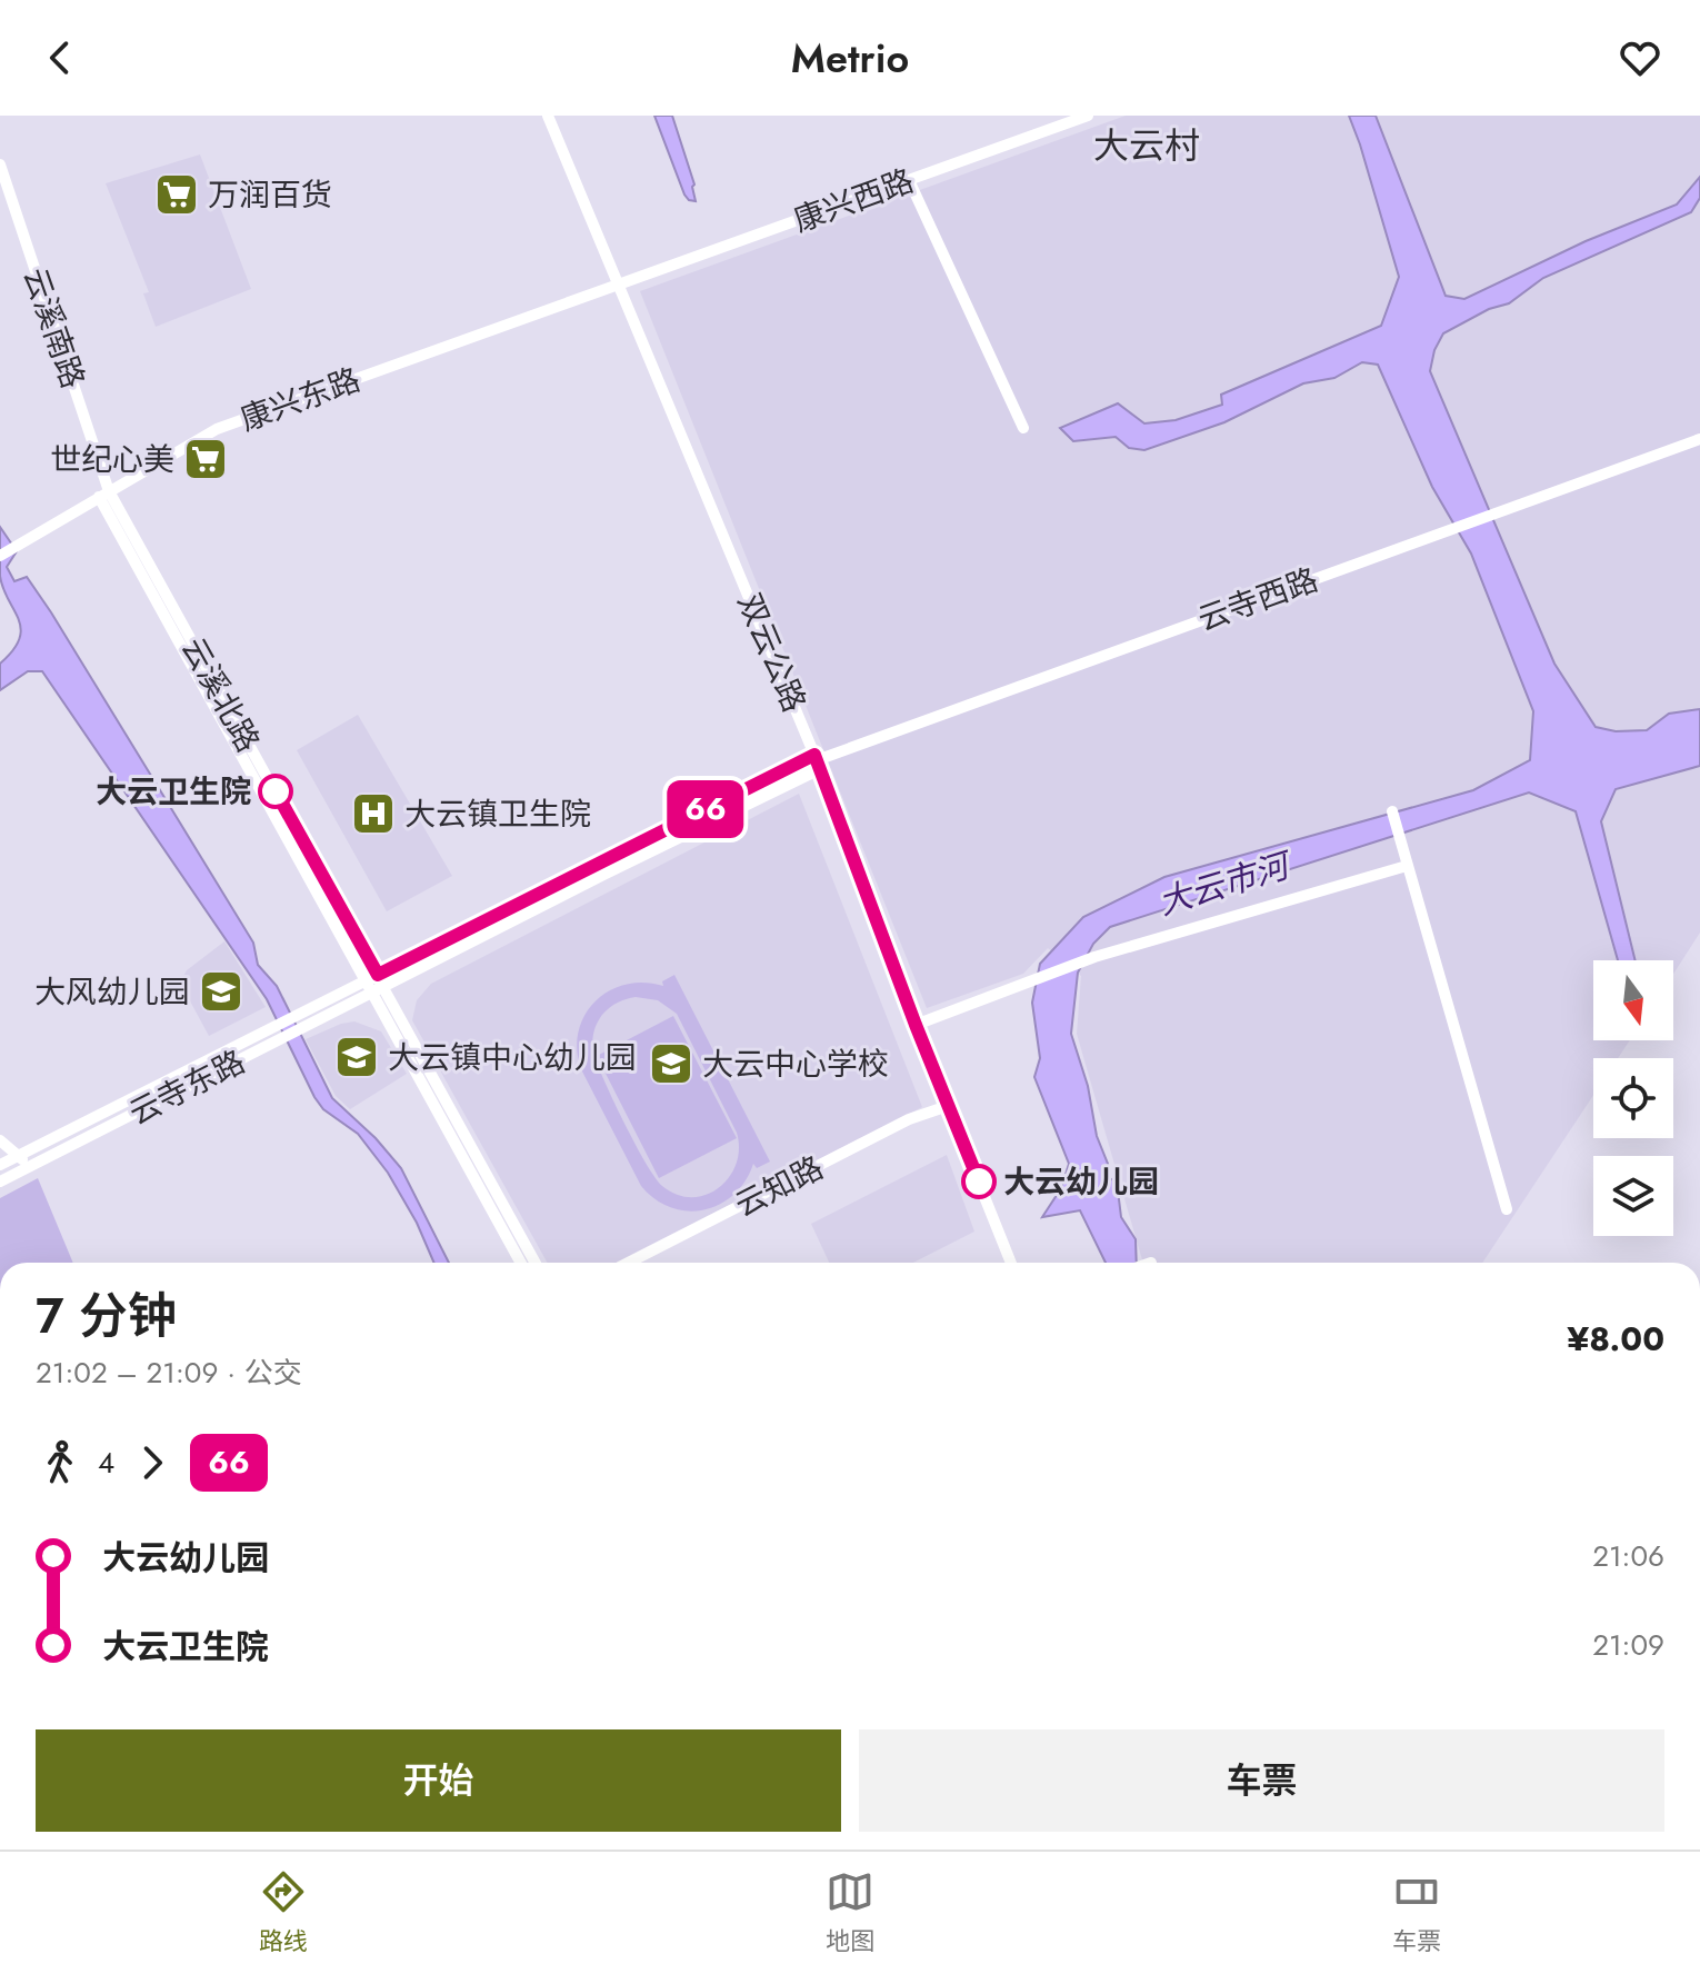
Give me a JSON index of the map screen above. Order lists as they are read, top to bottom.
{
  "streets": {
    "street": [
      "康兴西路",
      "云溪南路",
      "康兴东路",
      "云寺西路",
      "双云公路",
      "云溪北路",
      "云寺东路",
      "云知路"
    ]
  },
  "crossings": [
    ["康兴西路", "康兴东路"],
    ["康兴西路", "双云公路"],
    ["云溪南路", "康兴东路"],
    ["云溪南路", "云溪北路"],
    ["康兴东路", "双云公路"],
    ["康兴东路", "云溪北路"],
    ["云寺西路", "双云公路"],
    ["双云公路", "云知路"],
    ["云溪北路", "云寺东路"]
  ],
  "districts": ["大云村"],
  "water": ["大云市河"],
  "places": {
    "supermarket": ["万润百货", "世纪心美"],
    "other": ["大云卫生院", "大云幼儿园"],
    "hospital": ["大云镇卫生院"],
    "school or university": ["大风幼儿园", "大云镇中心幼儿园", "大云中心学校"]
  },
  "lines": ["bus line 66"],
  "north": "bottom",
  "page": {
    "header": "Metrio",
    "on_map": "66",
    "heading": ["7 分钟", "21:02 – 21:09 · 公交", "¥8.00"],
    "legs": ["4", "66"],
    "list": [
      {
        "name": "大云幼儿园",
        "value": "21:06"
      },
      {
        "name": "大云卫生院",
        "value": "21:09"
      }
    ],
    "buttons": ["开始", "车票"],
    "tabs": ["路线", "地图", "车票"]
  }
}
